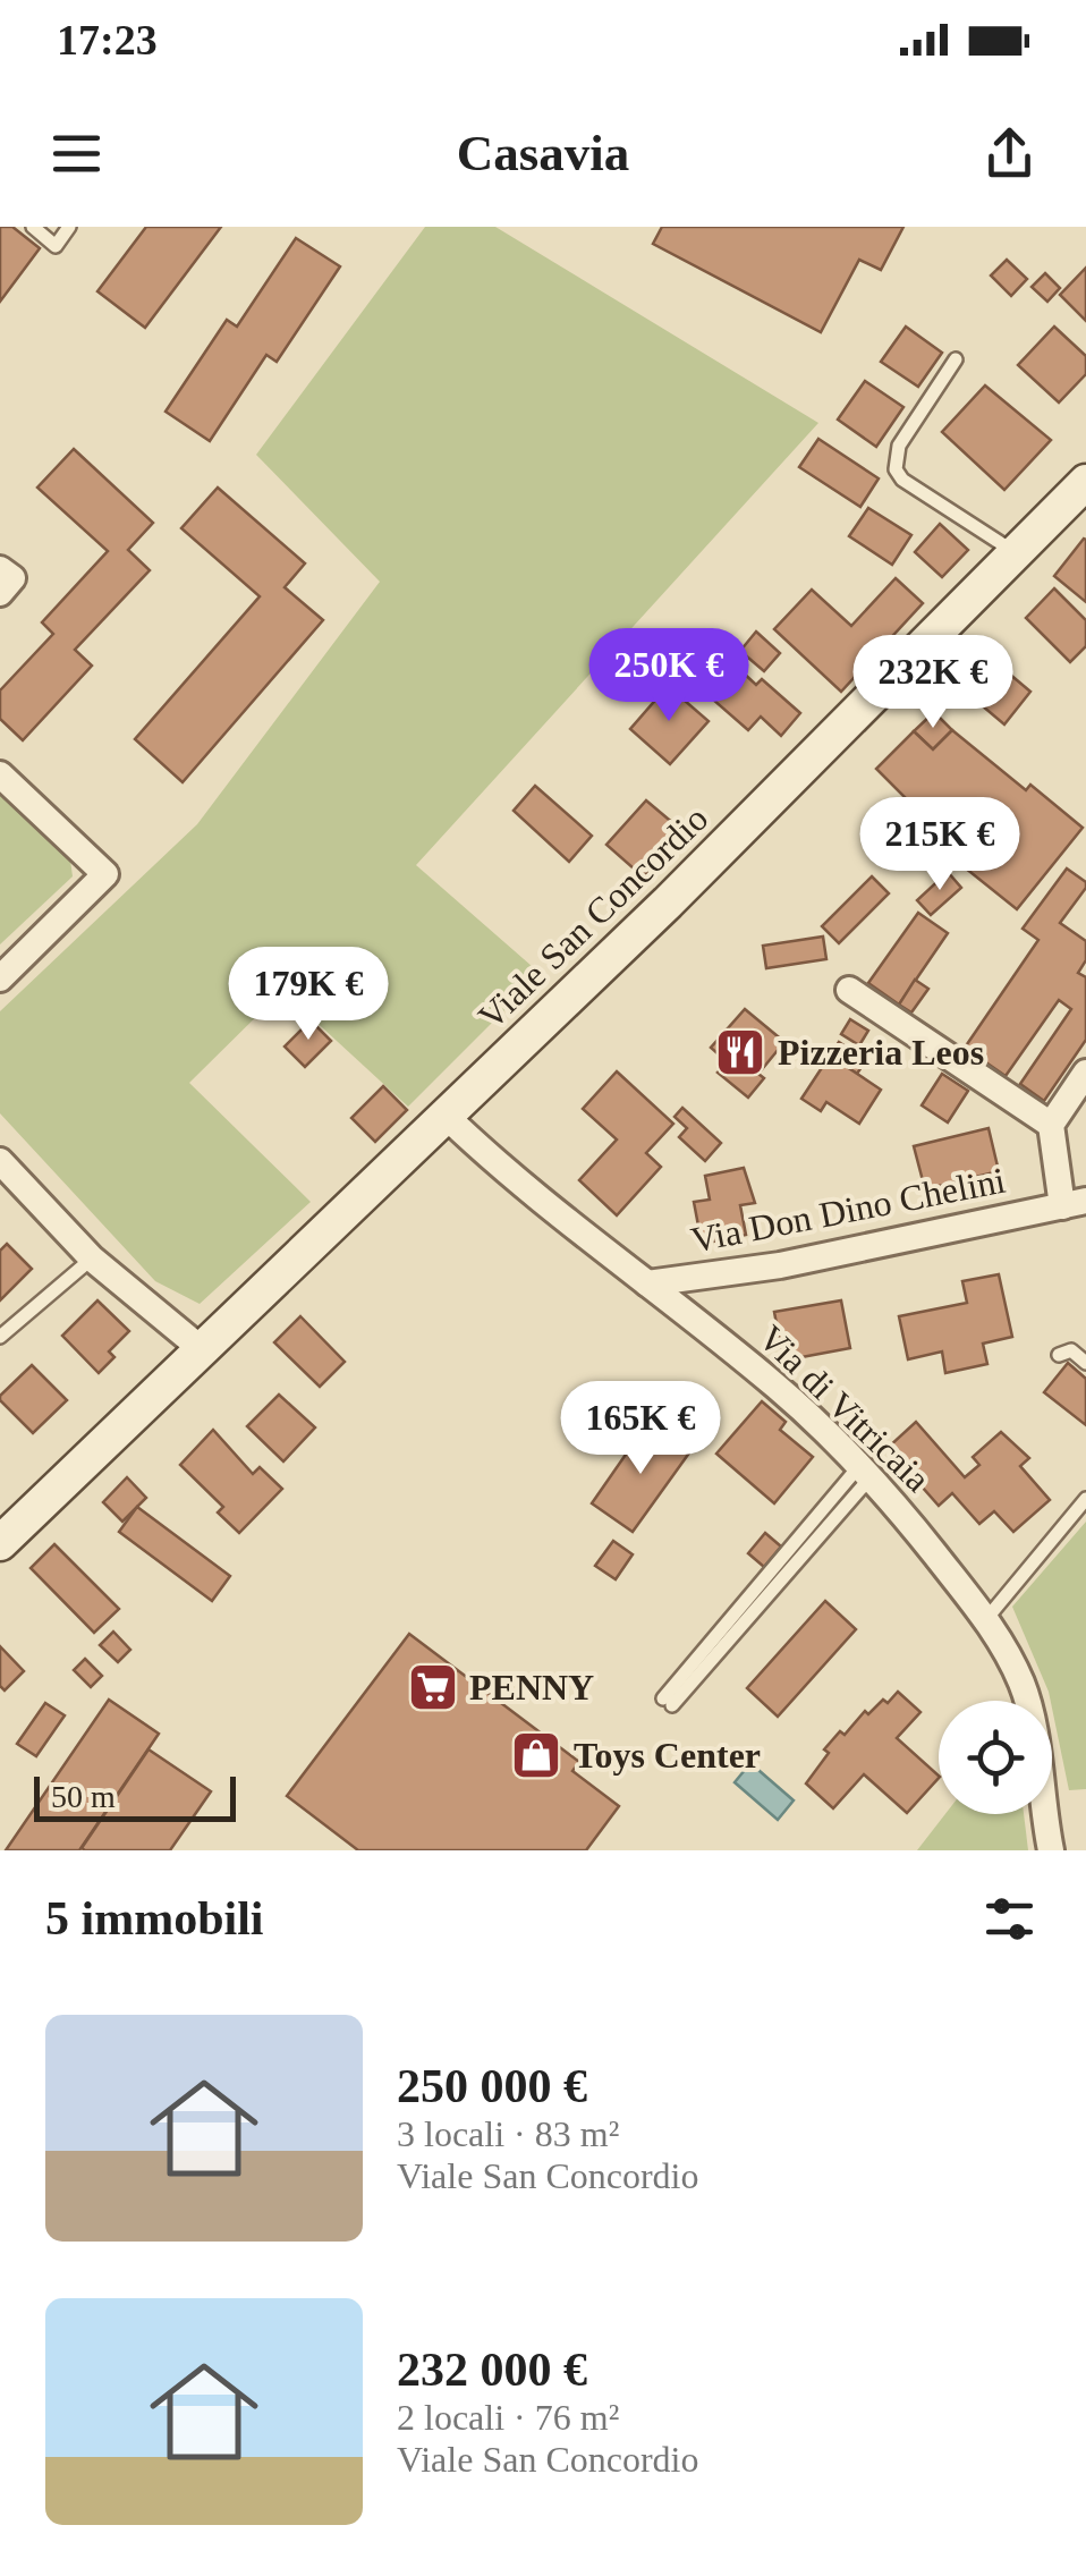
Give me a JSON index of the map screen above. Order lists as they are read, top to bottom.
{
  "streets": {
    "main road": ["Viale San Concordio"],
    "street": ["Via Don Dino Chelini", "Via di Vitricaia"]
  },
  "crossings": [
    ["Viale San Concordio", "Via di Vitricaia"],
    ["Via Don Dino Chelini", "Via di Vitricaia"]
  ],
  "places": {
    "restaurant": ["Pizzeria Leos"],
    "supermarket": ["PENNY"],
    "shop": ["Toys Center"]
  },
  "scale_bar": "50 m",
  "page": {
    "status": "17:23",
    "header": "Casavia",
    "price": [
      "250K €",
      "232K €",
      "215K €",
      "179K €",
      "165K €"
    ],
    "scale": "50 m",
    "heading": "5 immobili",
    "list": [
      {
        "name": "250 000 €",
        "note": "3 locali · 83 m² · Viale San Concordio"
      },
      {
        "name": "232 000 €",
        "note": "2 locali · 76 m² · Viale San Concordio"
      }
    ]
  }
}
